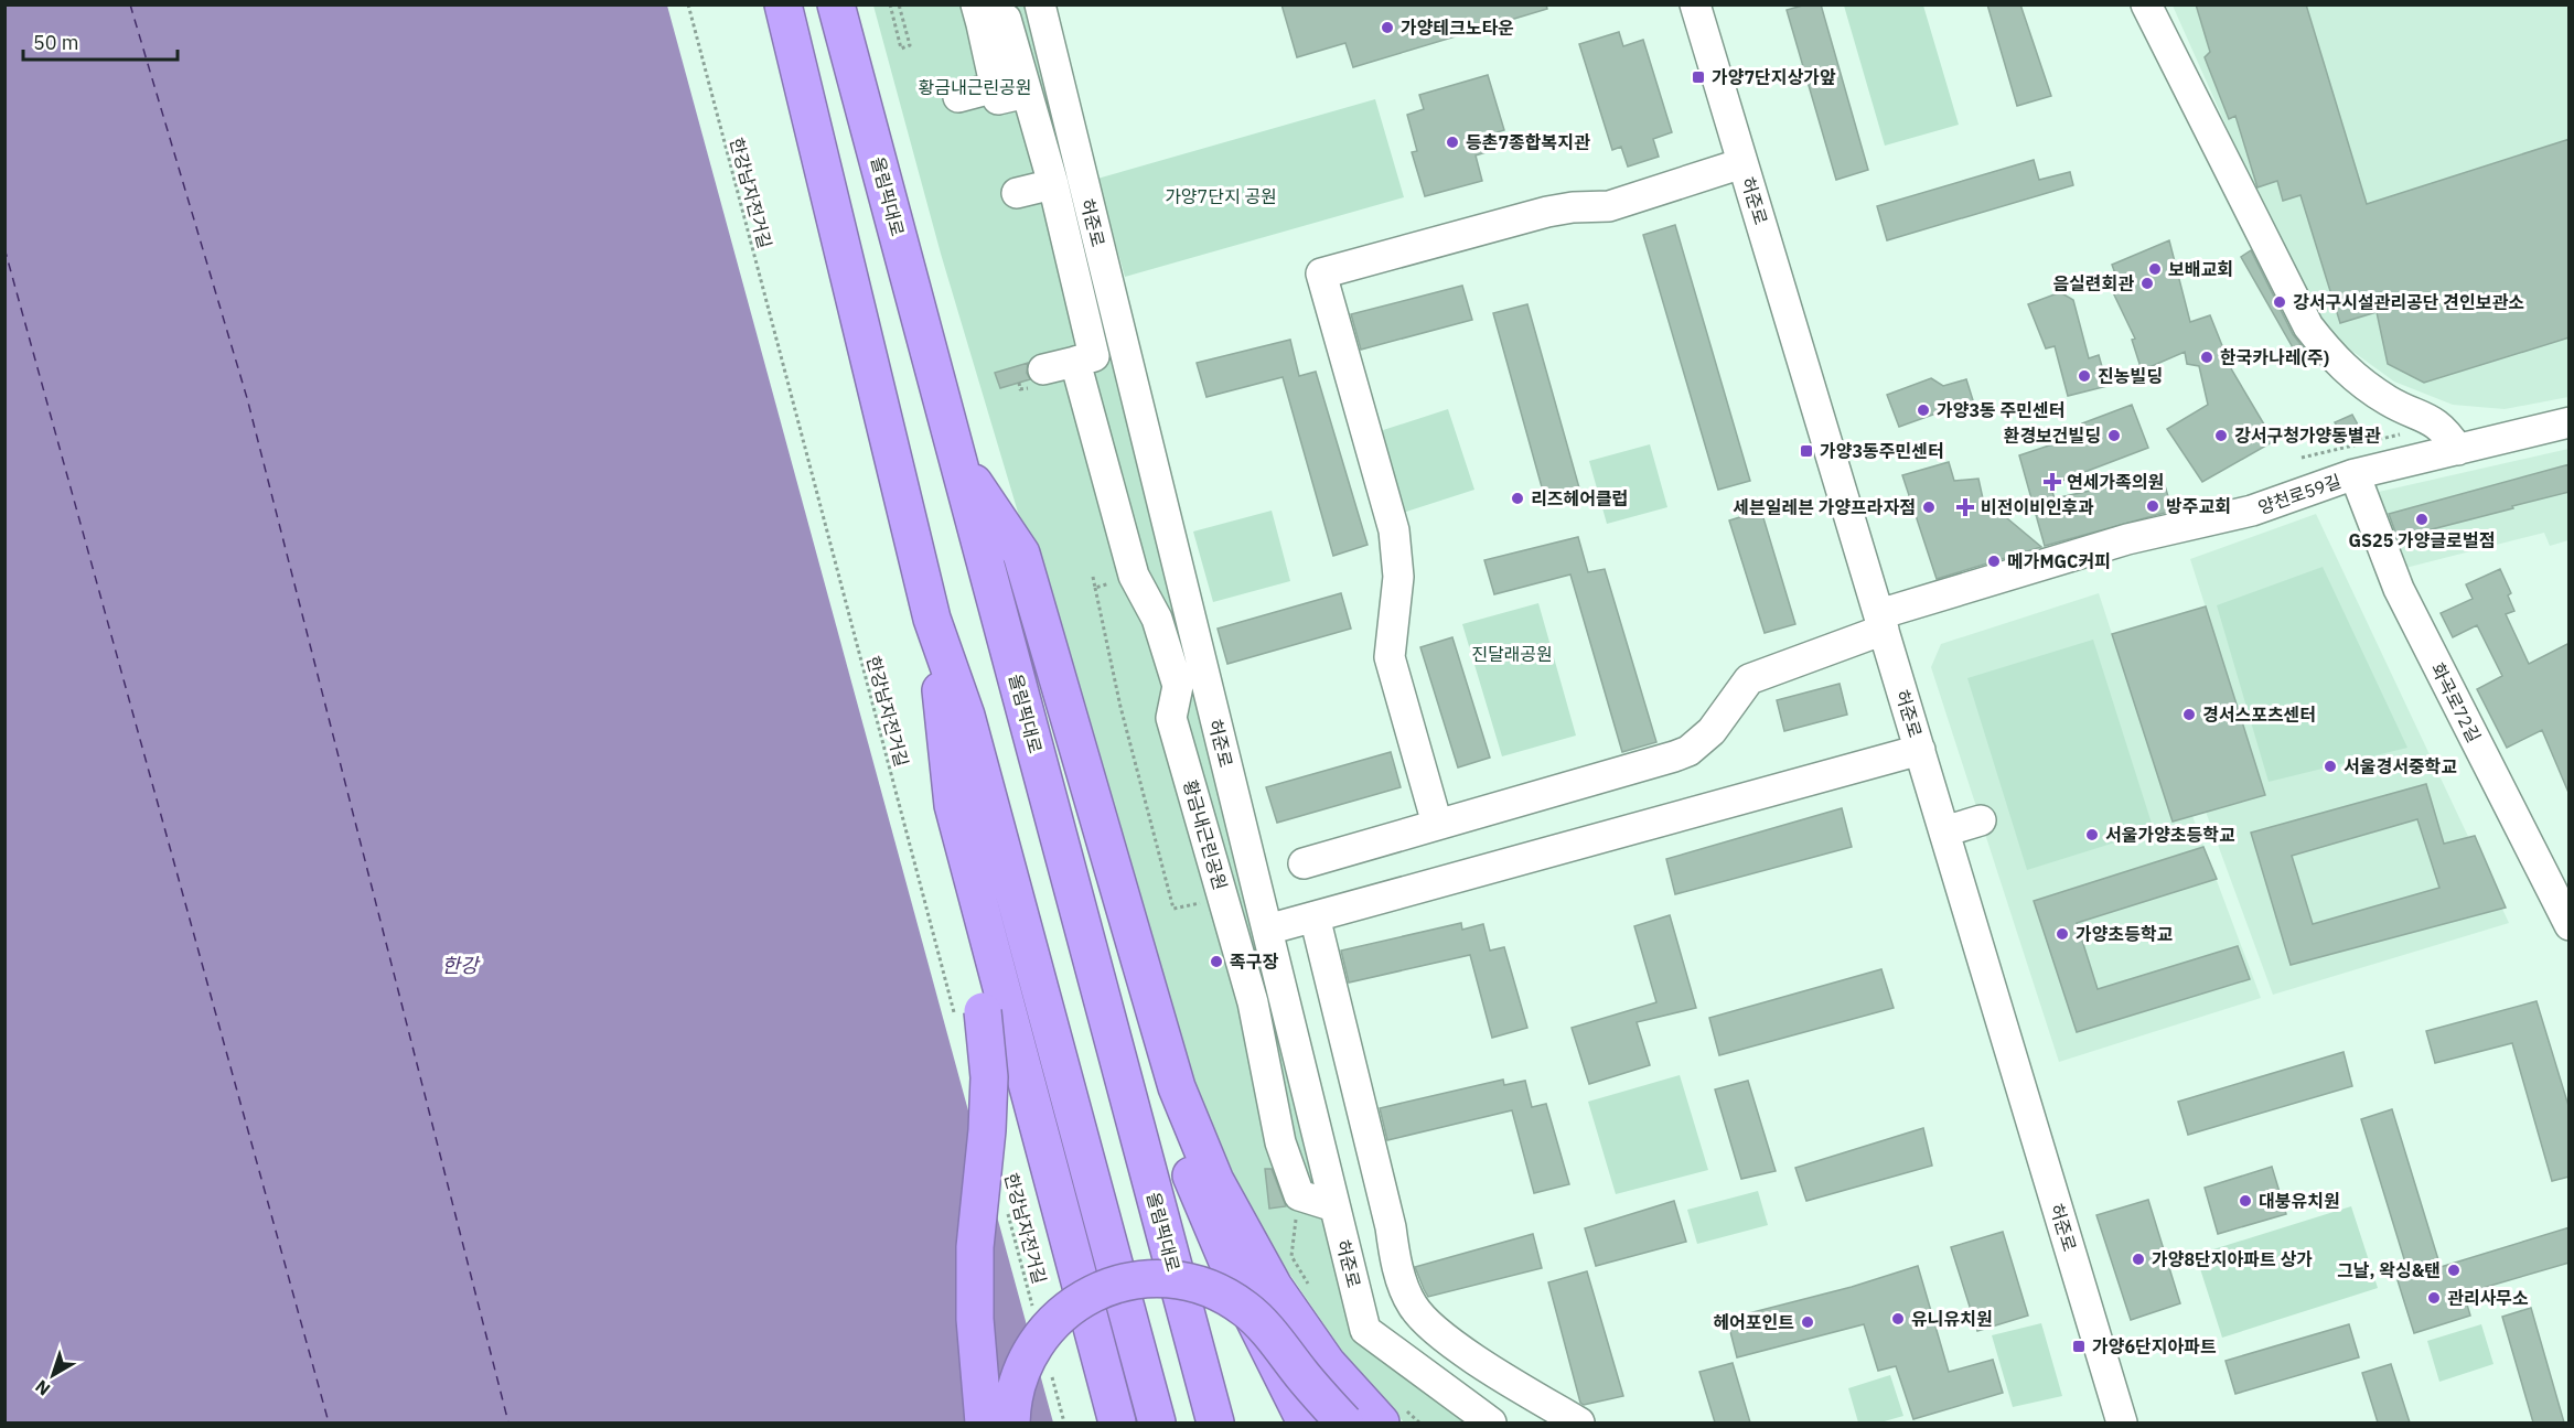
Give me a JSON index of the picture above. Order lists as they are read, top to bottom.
{
  "streets": {
    "highway": ["올림픽대로"],
    "street": [
      "허준로",
      "양천로59길",
      "화곡로72길",
      "황금내근린공원"
    ],
    "path": ["한강남자전거길"]
  },
  "crossings": [
    ["허준로", "양천로59길"],
    ["허준로", "황금내근린공원"],
    ["양천로59길", "화곡로72길"]
  ],
  "water": ["한강"],
  "parks": ["황금내근린공원", "가양7단지 공원", "진달래공원"],
  "places": {
    "other": [
      "가양테크노타운",
      "등촌7종합복지관",
      "보배교회",
      "음실련회관",
      "강서구시설관리공단 견인보관소",
      "한국카나레(주)",
      "진농빌딩",
      "가양3동 주민센터",
      "환경보건빌딩",
      "강서구청가양동별관",
      "리즈헤어클럽",
      "방주교회",
      "세븐일레븐 가양프라자점",
      "GS25 가양글로벌점",
      "메가MGC커피",
      "경서스포츠센터",
      "서울경서중학교",
      "서울가양초등학교",
      "가양초등학교",
      "족구장",
      "대붕유치원",
      "가양8단지아파트 상가",
      "그날, 왁싱&탠",
      "관리사무소",
      "유니유치원",
      "헤어포인트"
    ],
    "transit": ["가양7단지상가앞", "가양3동주민센터", "가양6단지아파트"],
    "health": ["연세가족의원", "비전이비인후과"]
  },
  "scale_bar": "50 m",
  "north": "bottom left"
}
